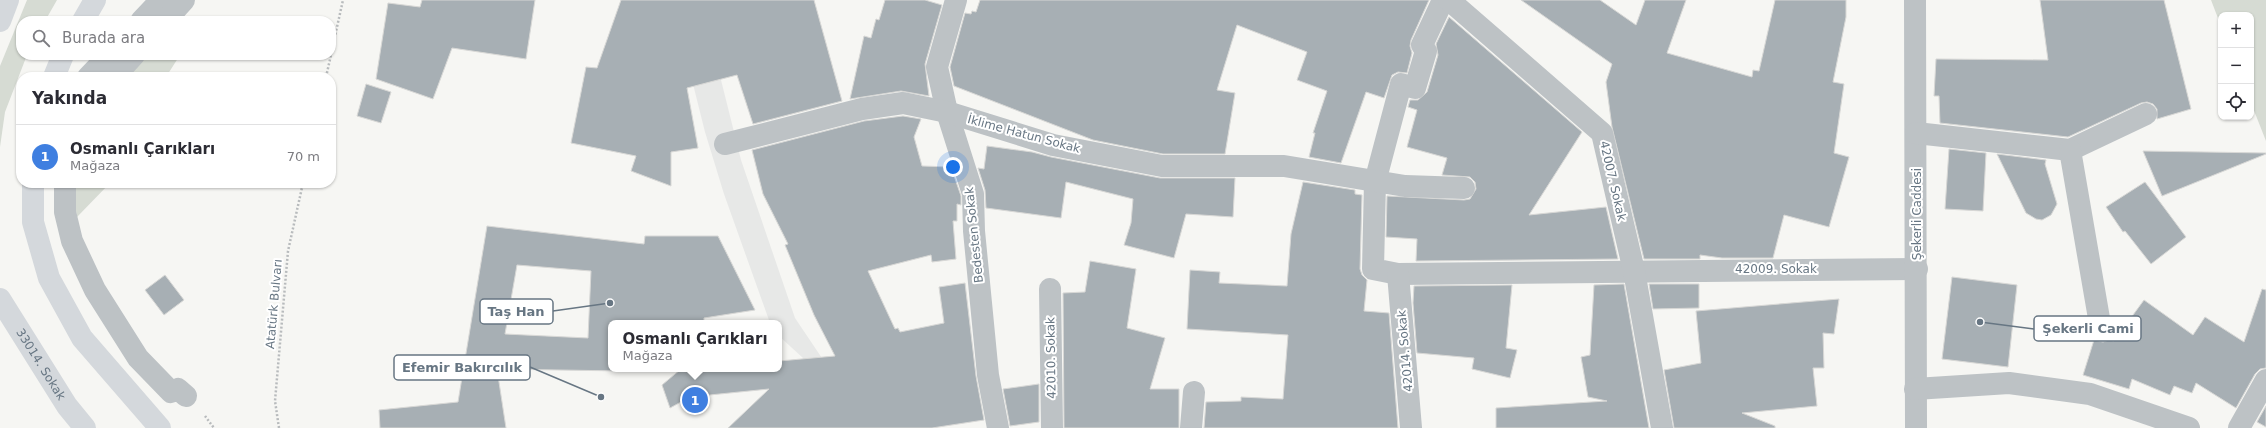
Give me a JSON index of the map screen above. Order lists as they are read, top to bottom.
{
  "streets": {
    "main road": ["33014. Sokak"],
    "street": [
      "İklime Hatun Sokak",
      "42007. Sokak",
      "Şekerli Caddesi",
      "Bedesten Sokak",
      "42009. Sokak",
      "42014. Sokak",
      "42010. Sokak"
    ],
    "path": ["Atatürk Bulvarı"]
  },
  "crossings": [
    ["İklime Hatun Sokak", "Bedesten Sokak"],
    ["İklime Hatun Sokak", "42009. Sokak"],
    ["42007. Sokak", "42009. Sokak"],
    ["Şekerli Caddesi", "42009. Sokak"],
    ["42009. Sokak", "42014. Sokak"]
  ],
  "places": ["Taş Han", "Şekerli Cami", "Efemir Bakırcılık"],
  "page": {
    "map_buttons": ["+", "−"],
    "search": "Burada ara",
    "heading": "Yakında",
    "list": [
      {
        "mark": "1",
        "name": "Osmanlı Çarıkları",
        "note": "Mağaza",
        "value": "70 m"
      }
    ],
    "popup": ["Osmanlı Çarıkları", "Mağaza"],
    "pins": "1"
  }
}
